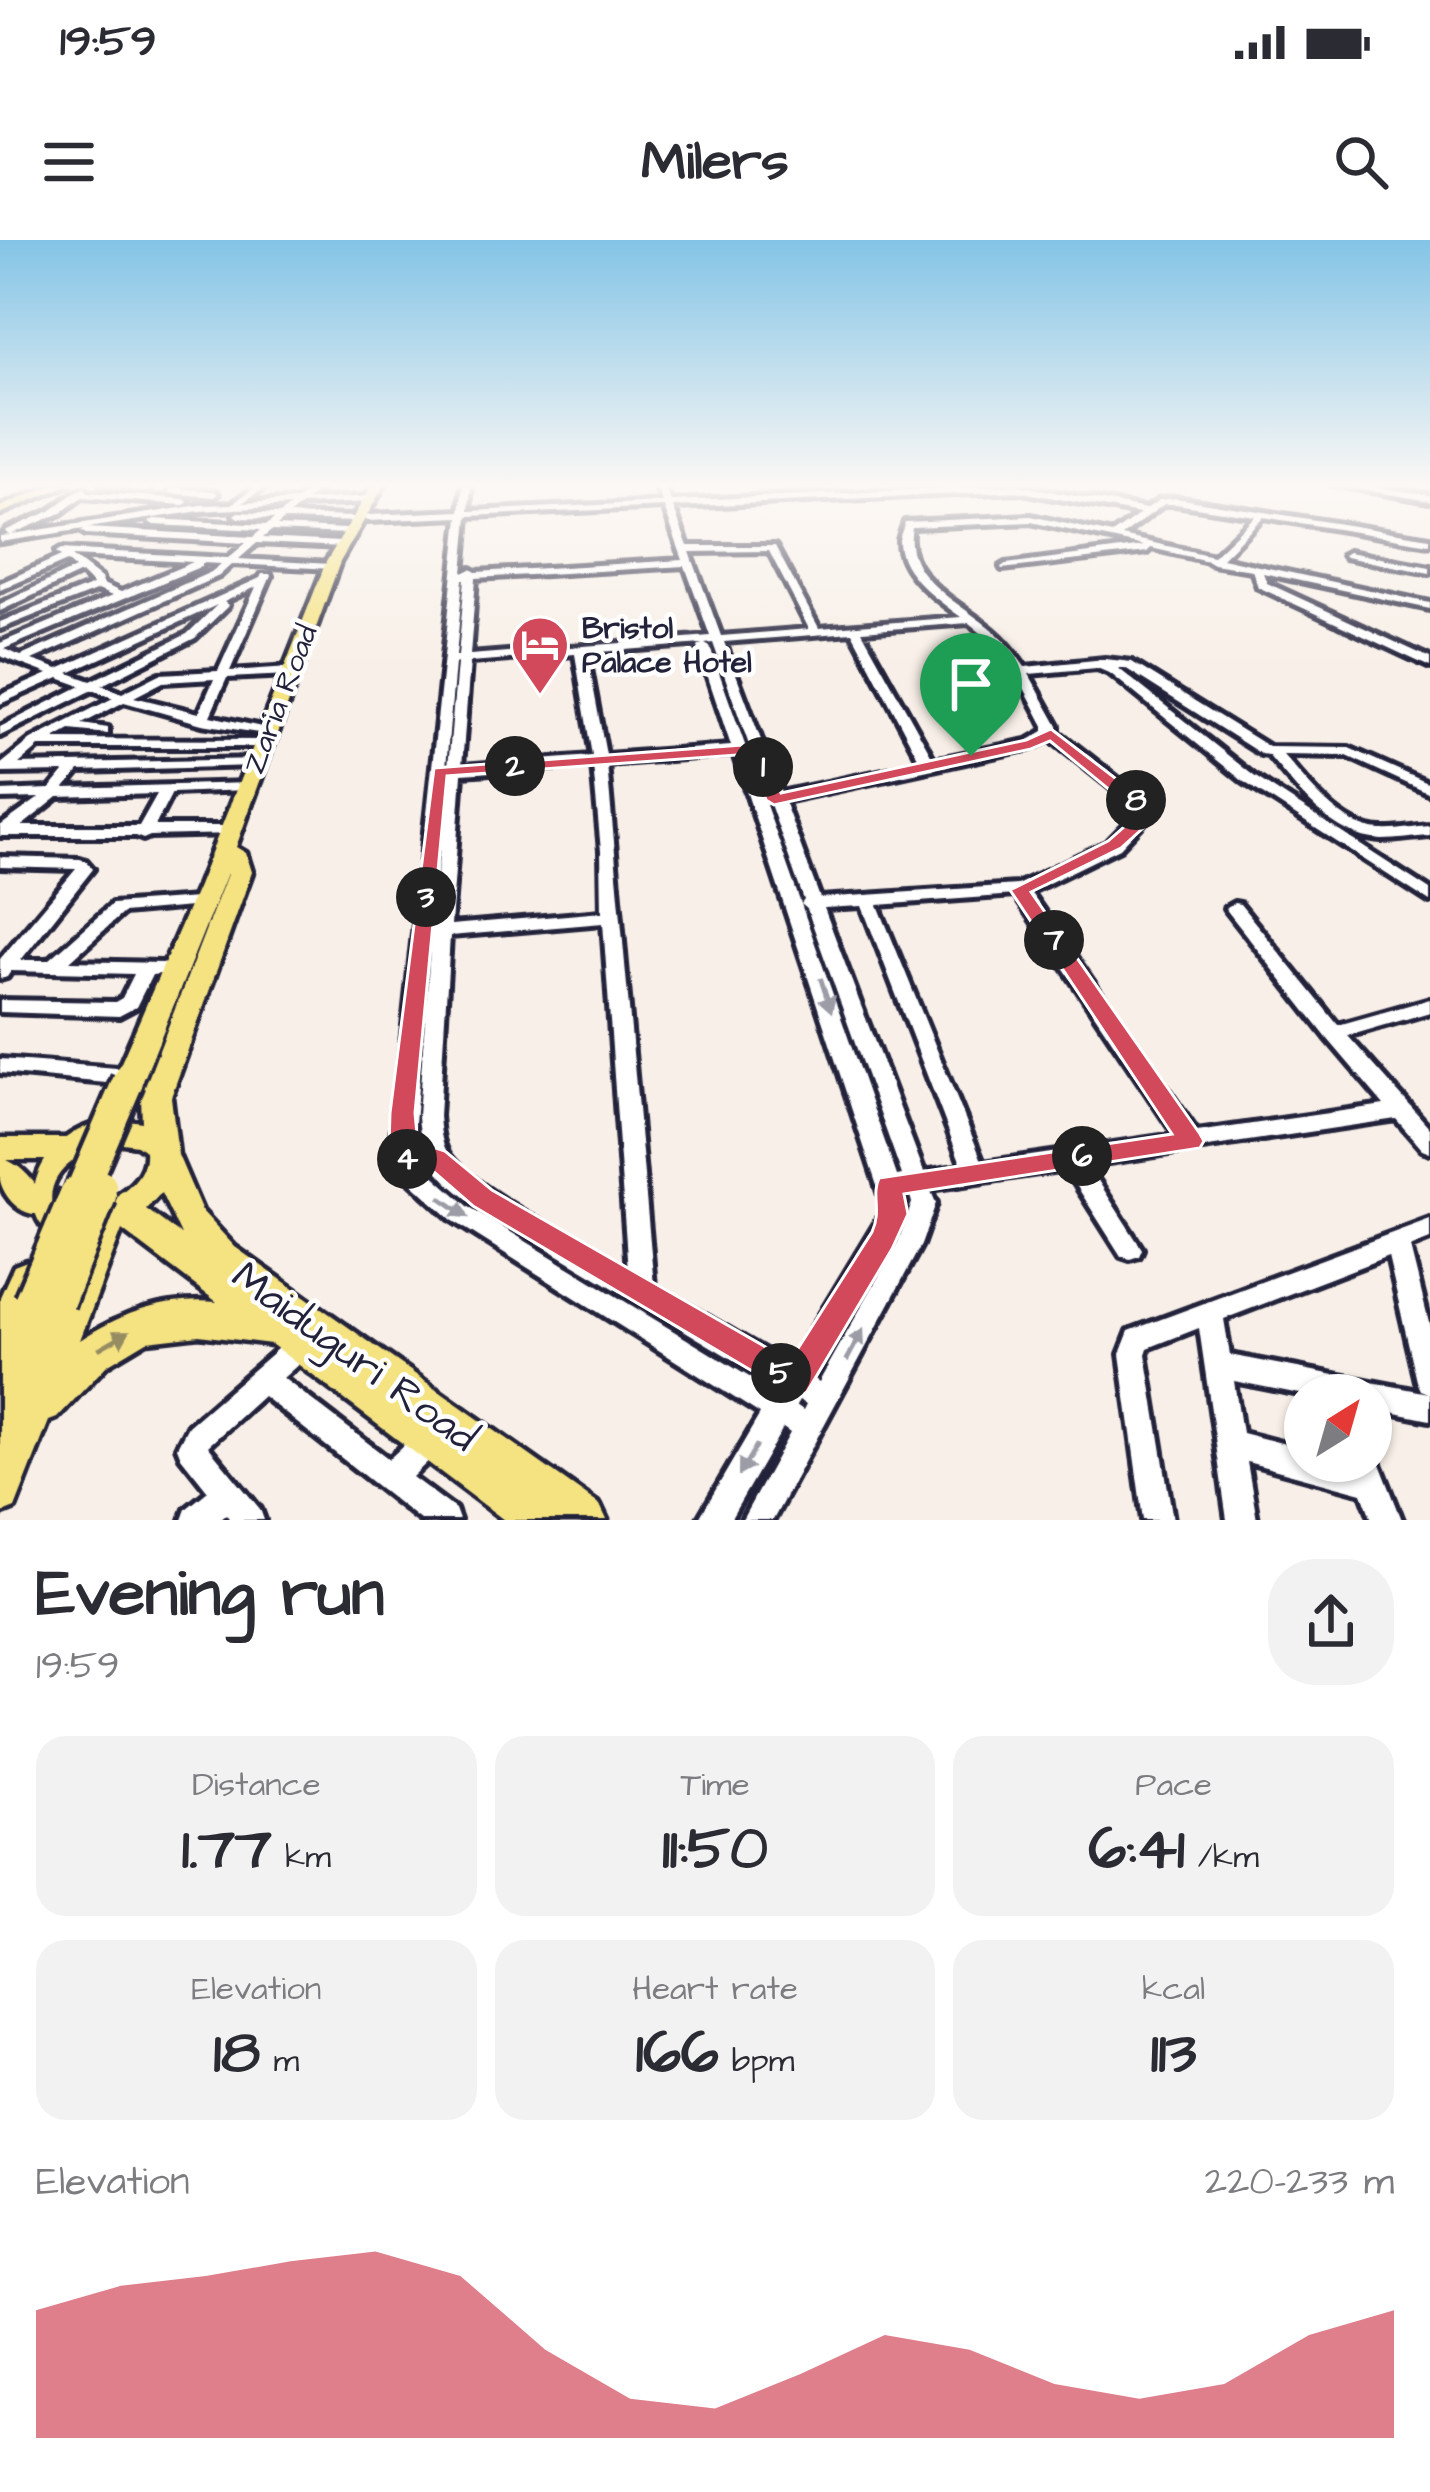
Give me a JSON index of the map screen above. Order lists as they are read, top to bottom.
{
  "streets": {
    "highway": ["Zaria Road", "Maiduguri Road"]
  },
  "crossings": [
    ["Zaria Road", "Maiduguri Road"]
  ],
  "places": {
    "hotel": ["Bristol Palace Hotel"]
  },
  "north": "top right",
  "page": {
    "status": "19:59",
    "header": "Milers",
    "pins": [
      "2",
      "1",
      "8",
      "3",
      "7",
      "6",
      "4",
      "5"
    ],
    "heading": ["Evening run", "19:59"],
    "stats": [
      ["Distance", "1.77 km"],
      ["Time", "11:50"],
      ["Pace", "6:41 /km"],
      ["Elevation", "18 m"],
      ["Heart rate", "166 bpm"],
      ["kcal", "113"]
    ],
    "chart": ["Elevation", "220–233 m"]
  }
}
